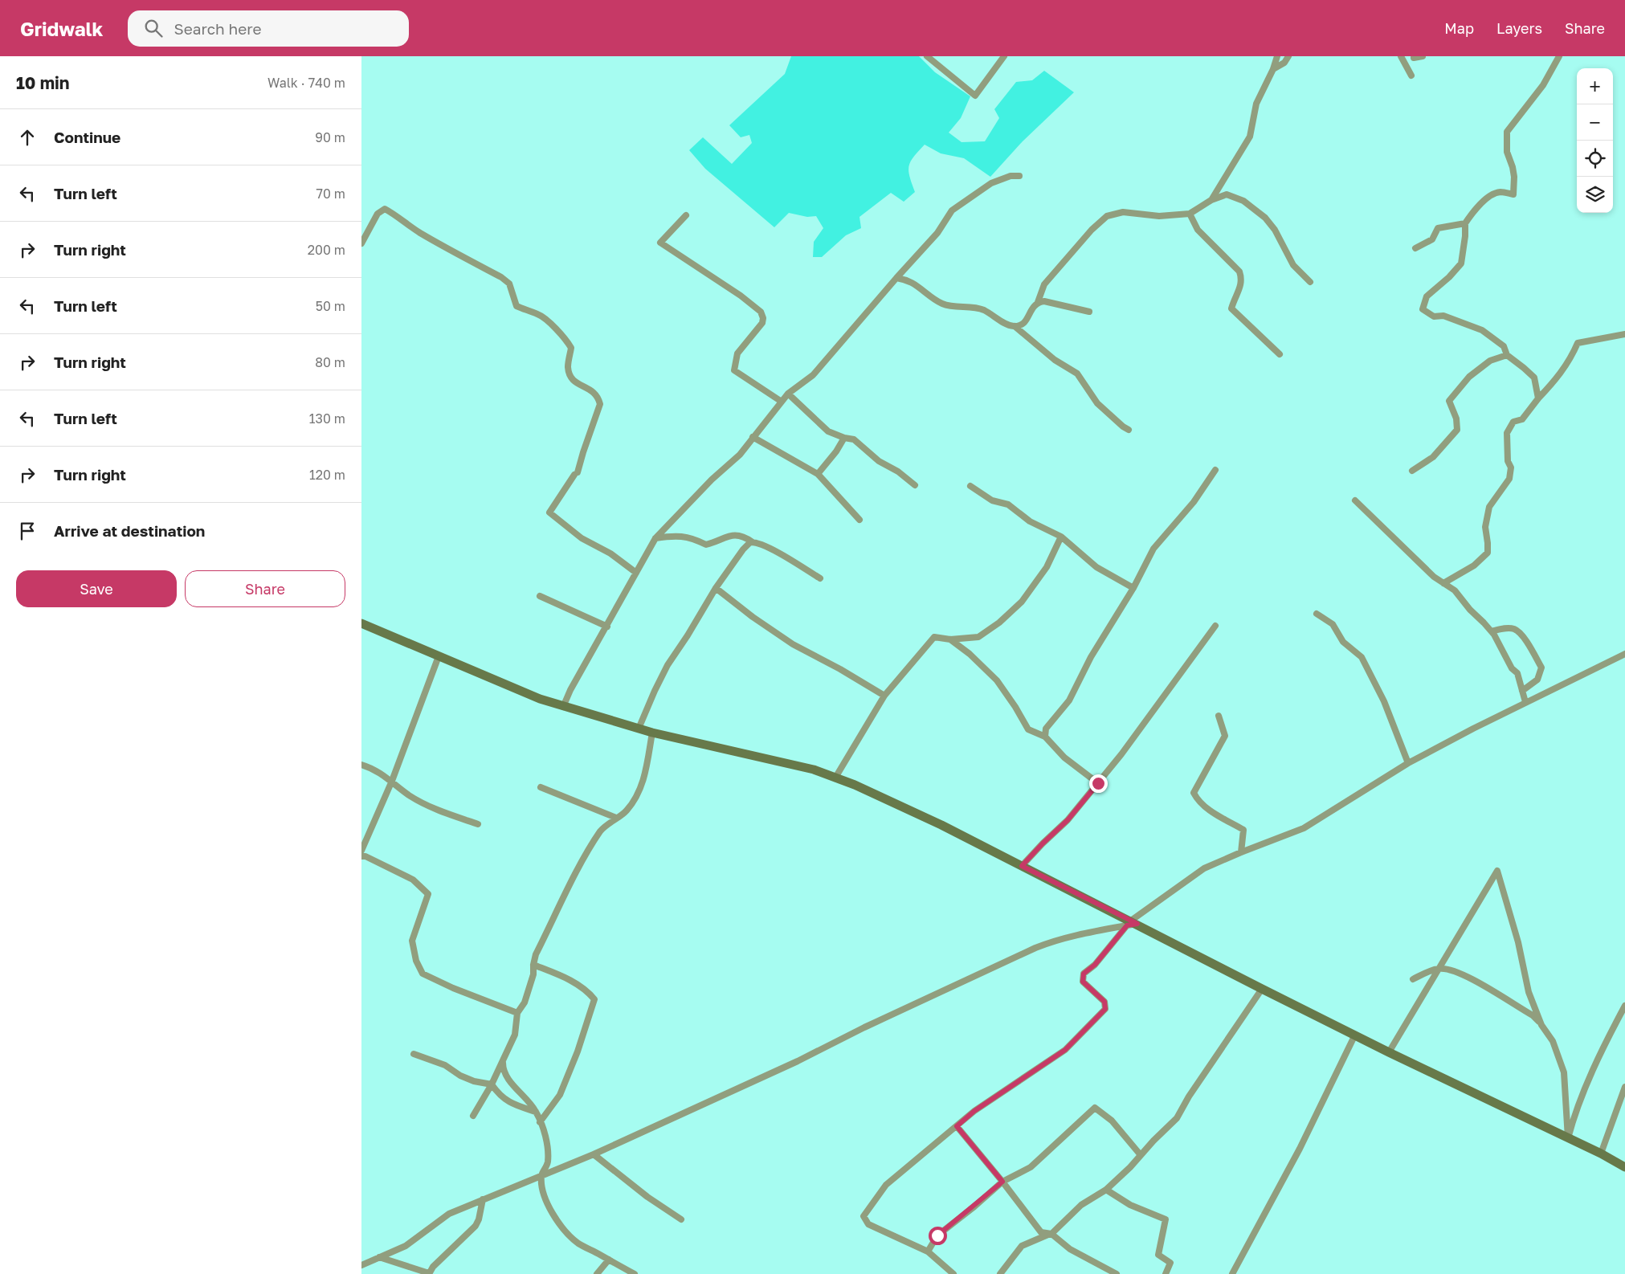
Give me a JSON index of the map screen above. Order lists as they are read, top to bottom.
{
  "page": {
    "header": "Gridwalk",
    "search": "Search here",
    "nav": ["Map", "Layers", "Share"],
    "heading": ["10 min", "Walk · 740 m"],
    "map_buttons": ["+", "−"],
    "list": [
      ["Continue", "90 m"],
      ["Turn left", "70 m"],
      ["Turn right", "200 m"],
      ["Turn left", "50 m"],
      ["Turn right", "80 m"],
      ["Turn left", "130 m"],
      ["Turn right", "120 m"],
      "Arrive at destination"
    ],
    "buttons": ["Save", "Share"]
  }
}
